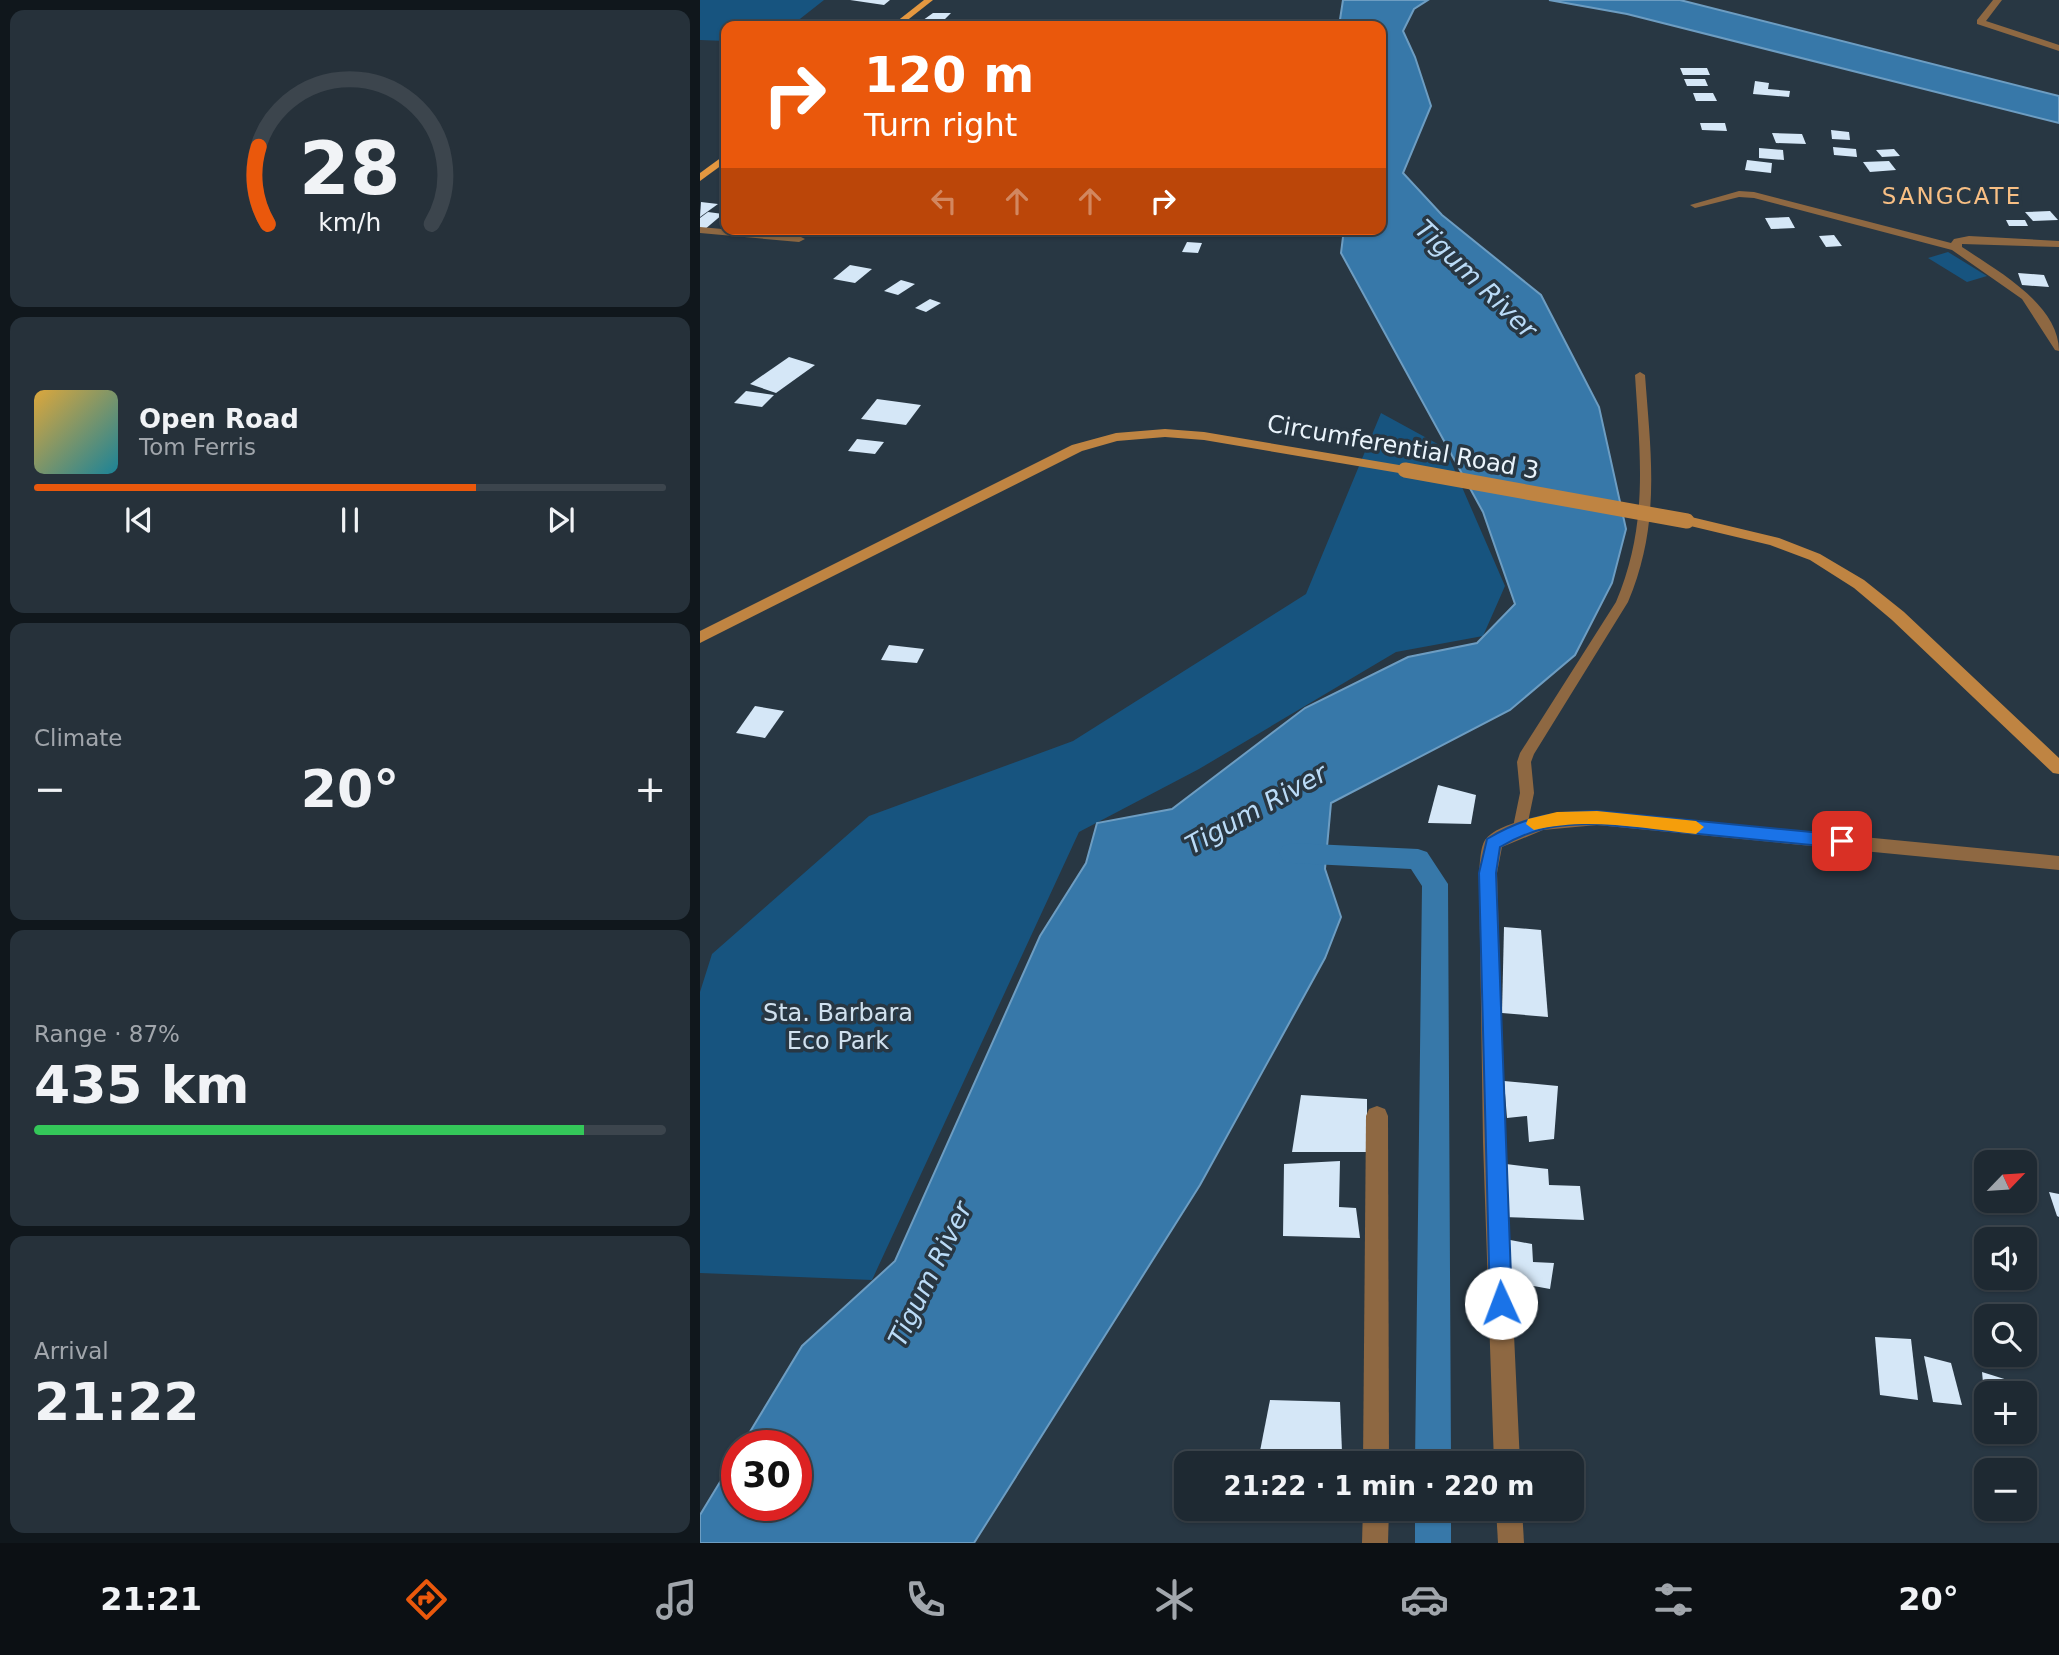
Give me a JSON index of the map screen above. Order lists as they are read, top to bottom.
{
  "streets": {
    "main road": ["Circumferential Road 3"]
  },
  "districts": ["SANGCATE"],
  "water": ["Tigum River"],
  "parks": ["Sta. Barbara Eco Park"],
  "north": "top right",
  "page": {
    "turn": ["120 m", "Turn right"],
    "song": ["Open Road", "Tom Ferris"],
    "tile": [
      "Climate",
      ["Range · 87%", "435 km"],
      ["Arrival", "21:22"]
    ],
    "heat": ["−", "20°", "+"],
    "map_buttons": ["+", "−"],
    "limit": "30",
    "trip": "21:22 · 1 min · 220 m",
    "tabs": ["21:21", "20°"],
    "gauge": ["28", "km/h"]
  }
}
